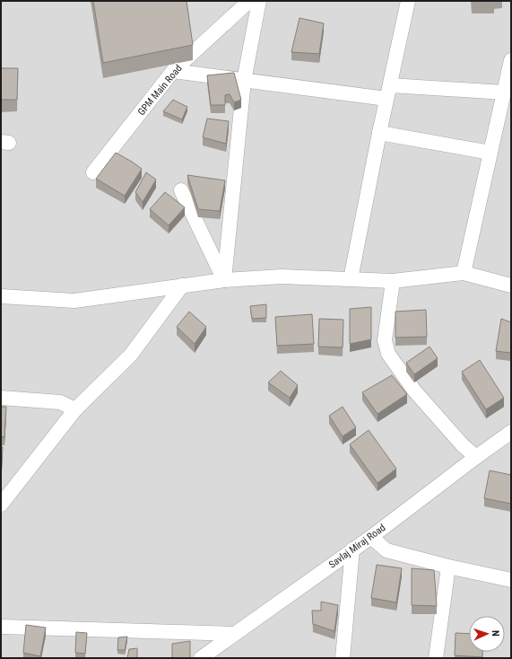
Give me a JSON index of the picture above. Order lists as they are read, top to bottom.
{
  "streets": {
    "street": ["GPM Main Road", "Savlaj Miraj Road"]
  },
  "north": "right"
}
